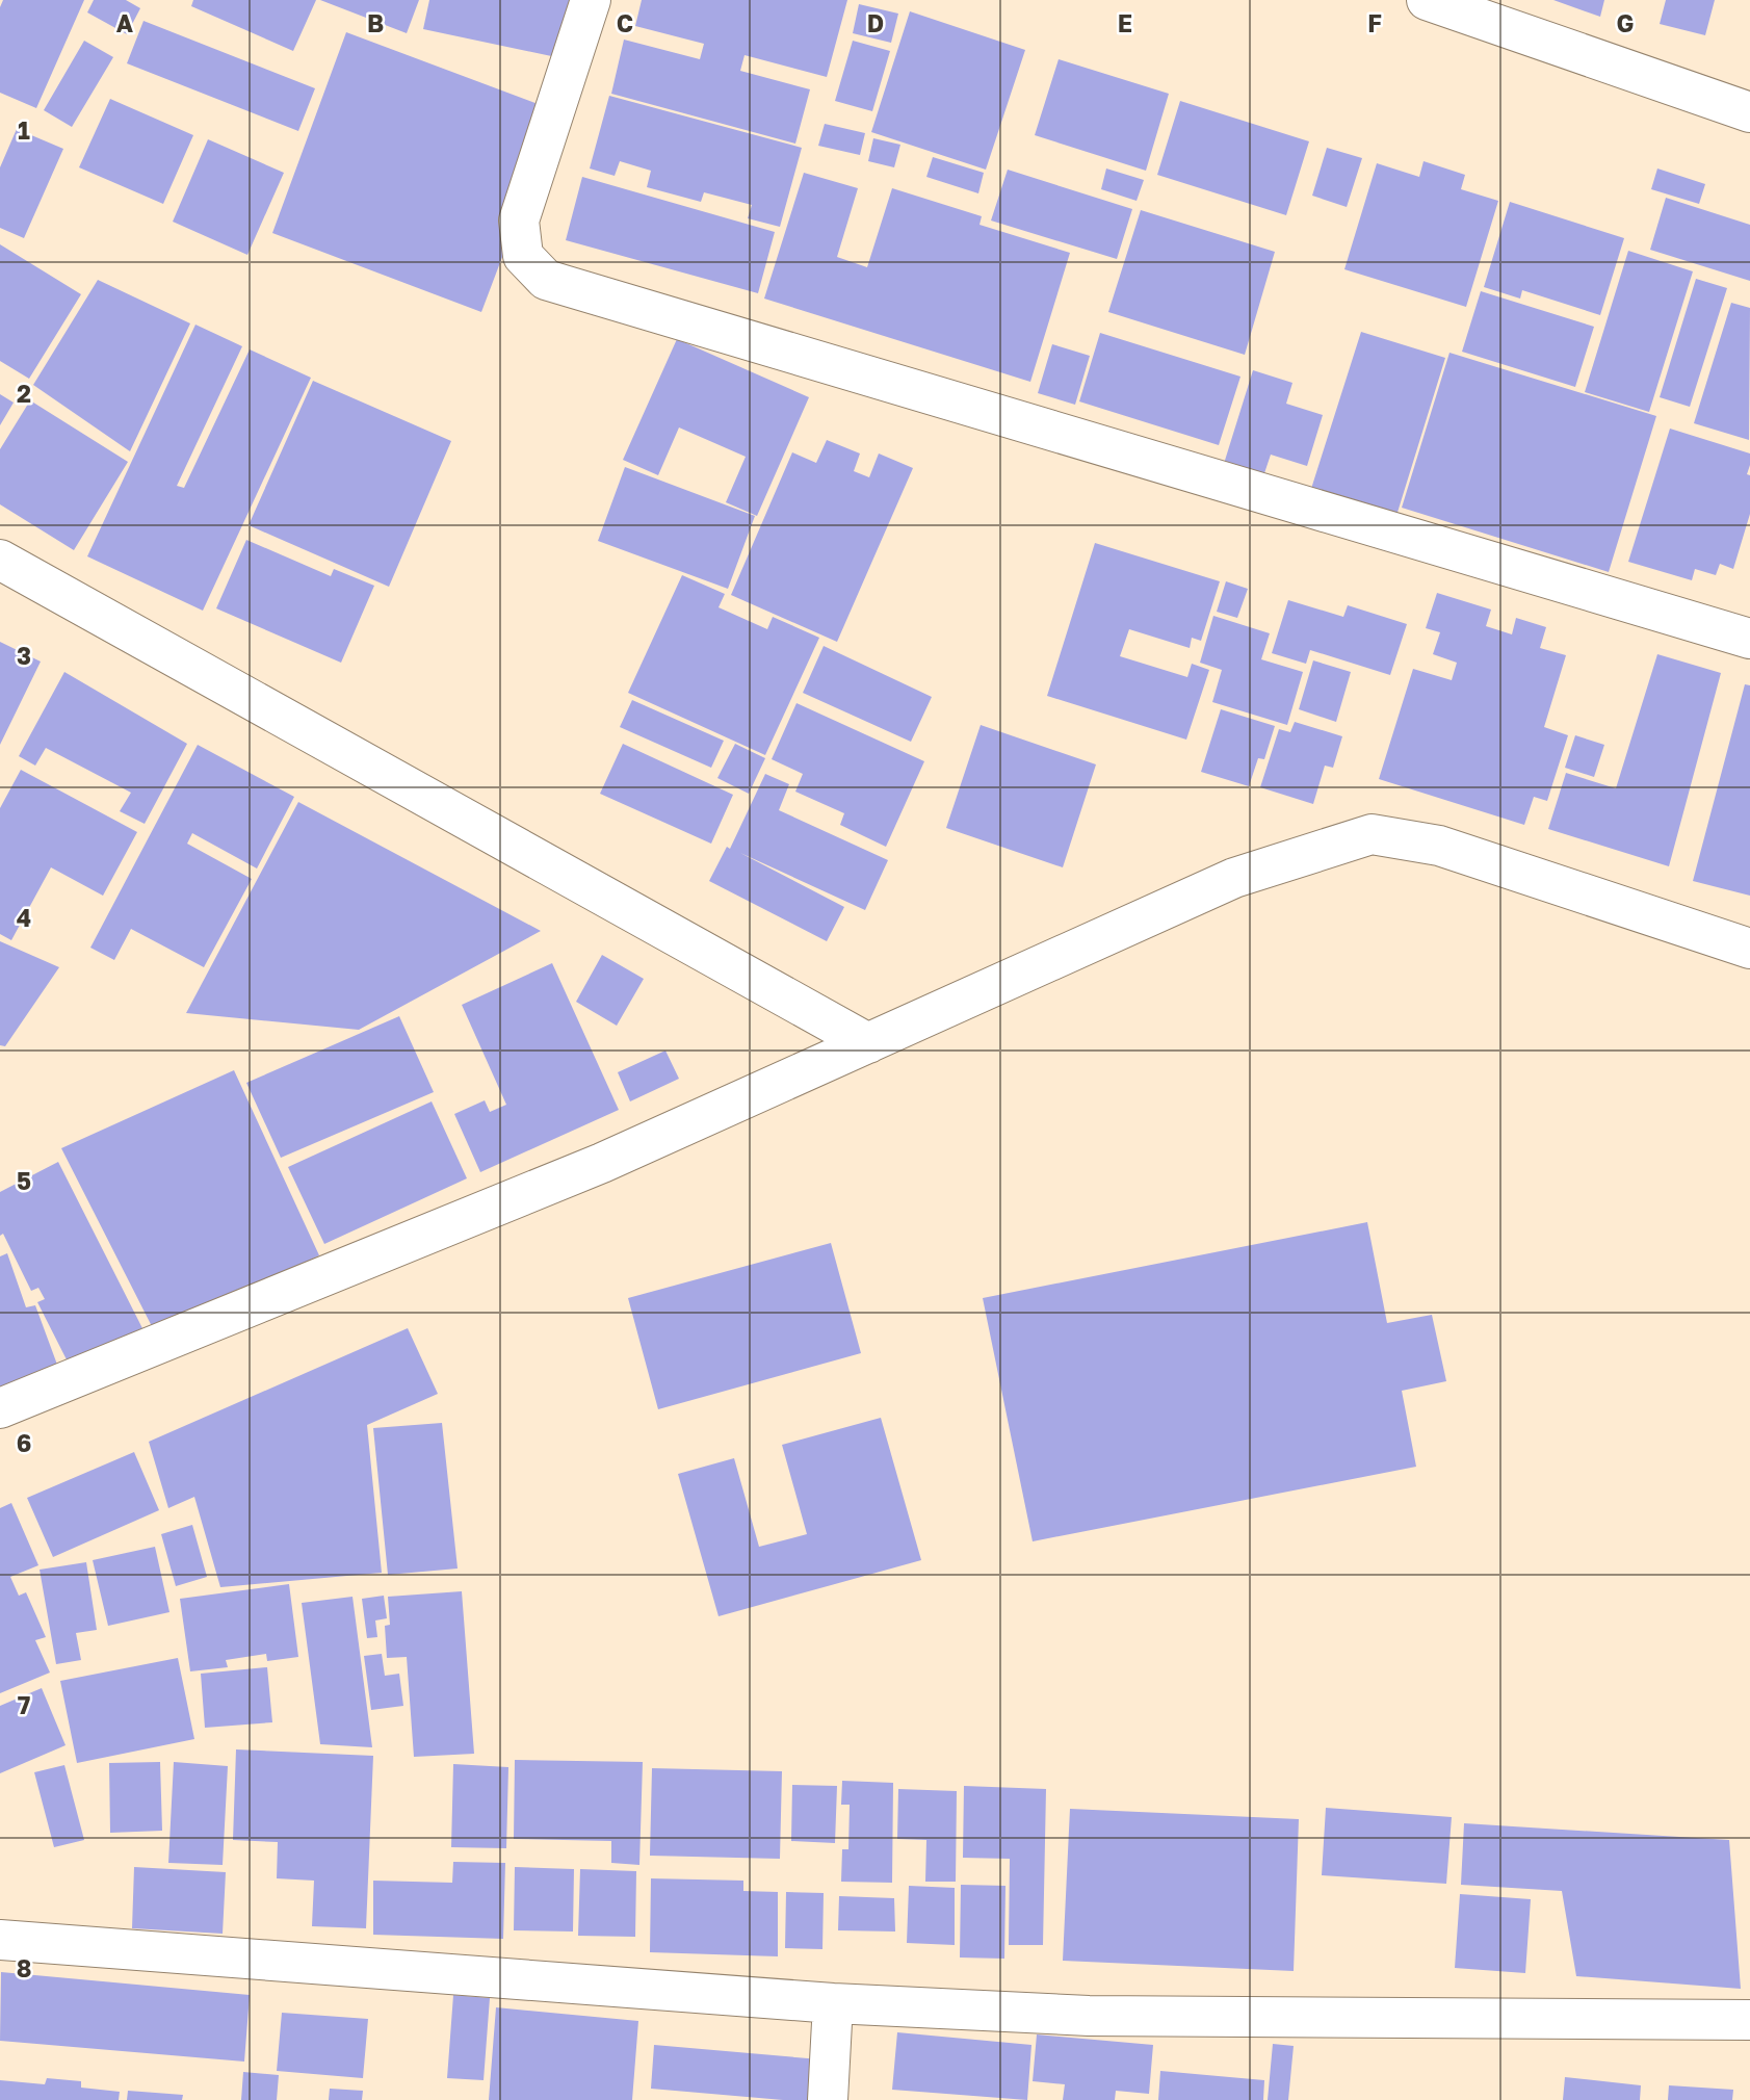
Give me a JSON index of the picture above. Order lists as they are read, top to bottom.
{
  "grid": {
    "columns": [
      "A",
      "B",
      "C",
      "D",
      "E",
      "F",
      "G"
    ],
    "rows": [
      "1",
      "2",
      "3",
      "4",
      "5",
      "6",
      "7",
      "8"
    ]
  }
}
